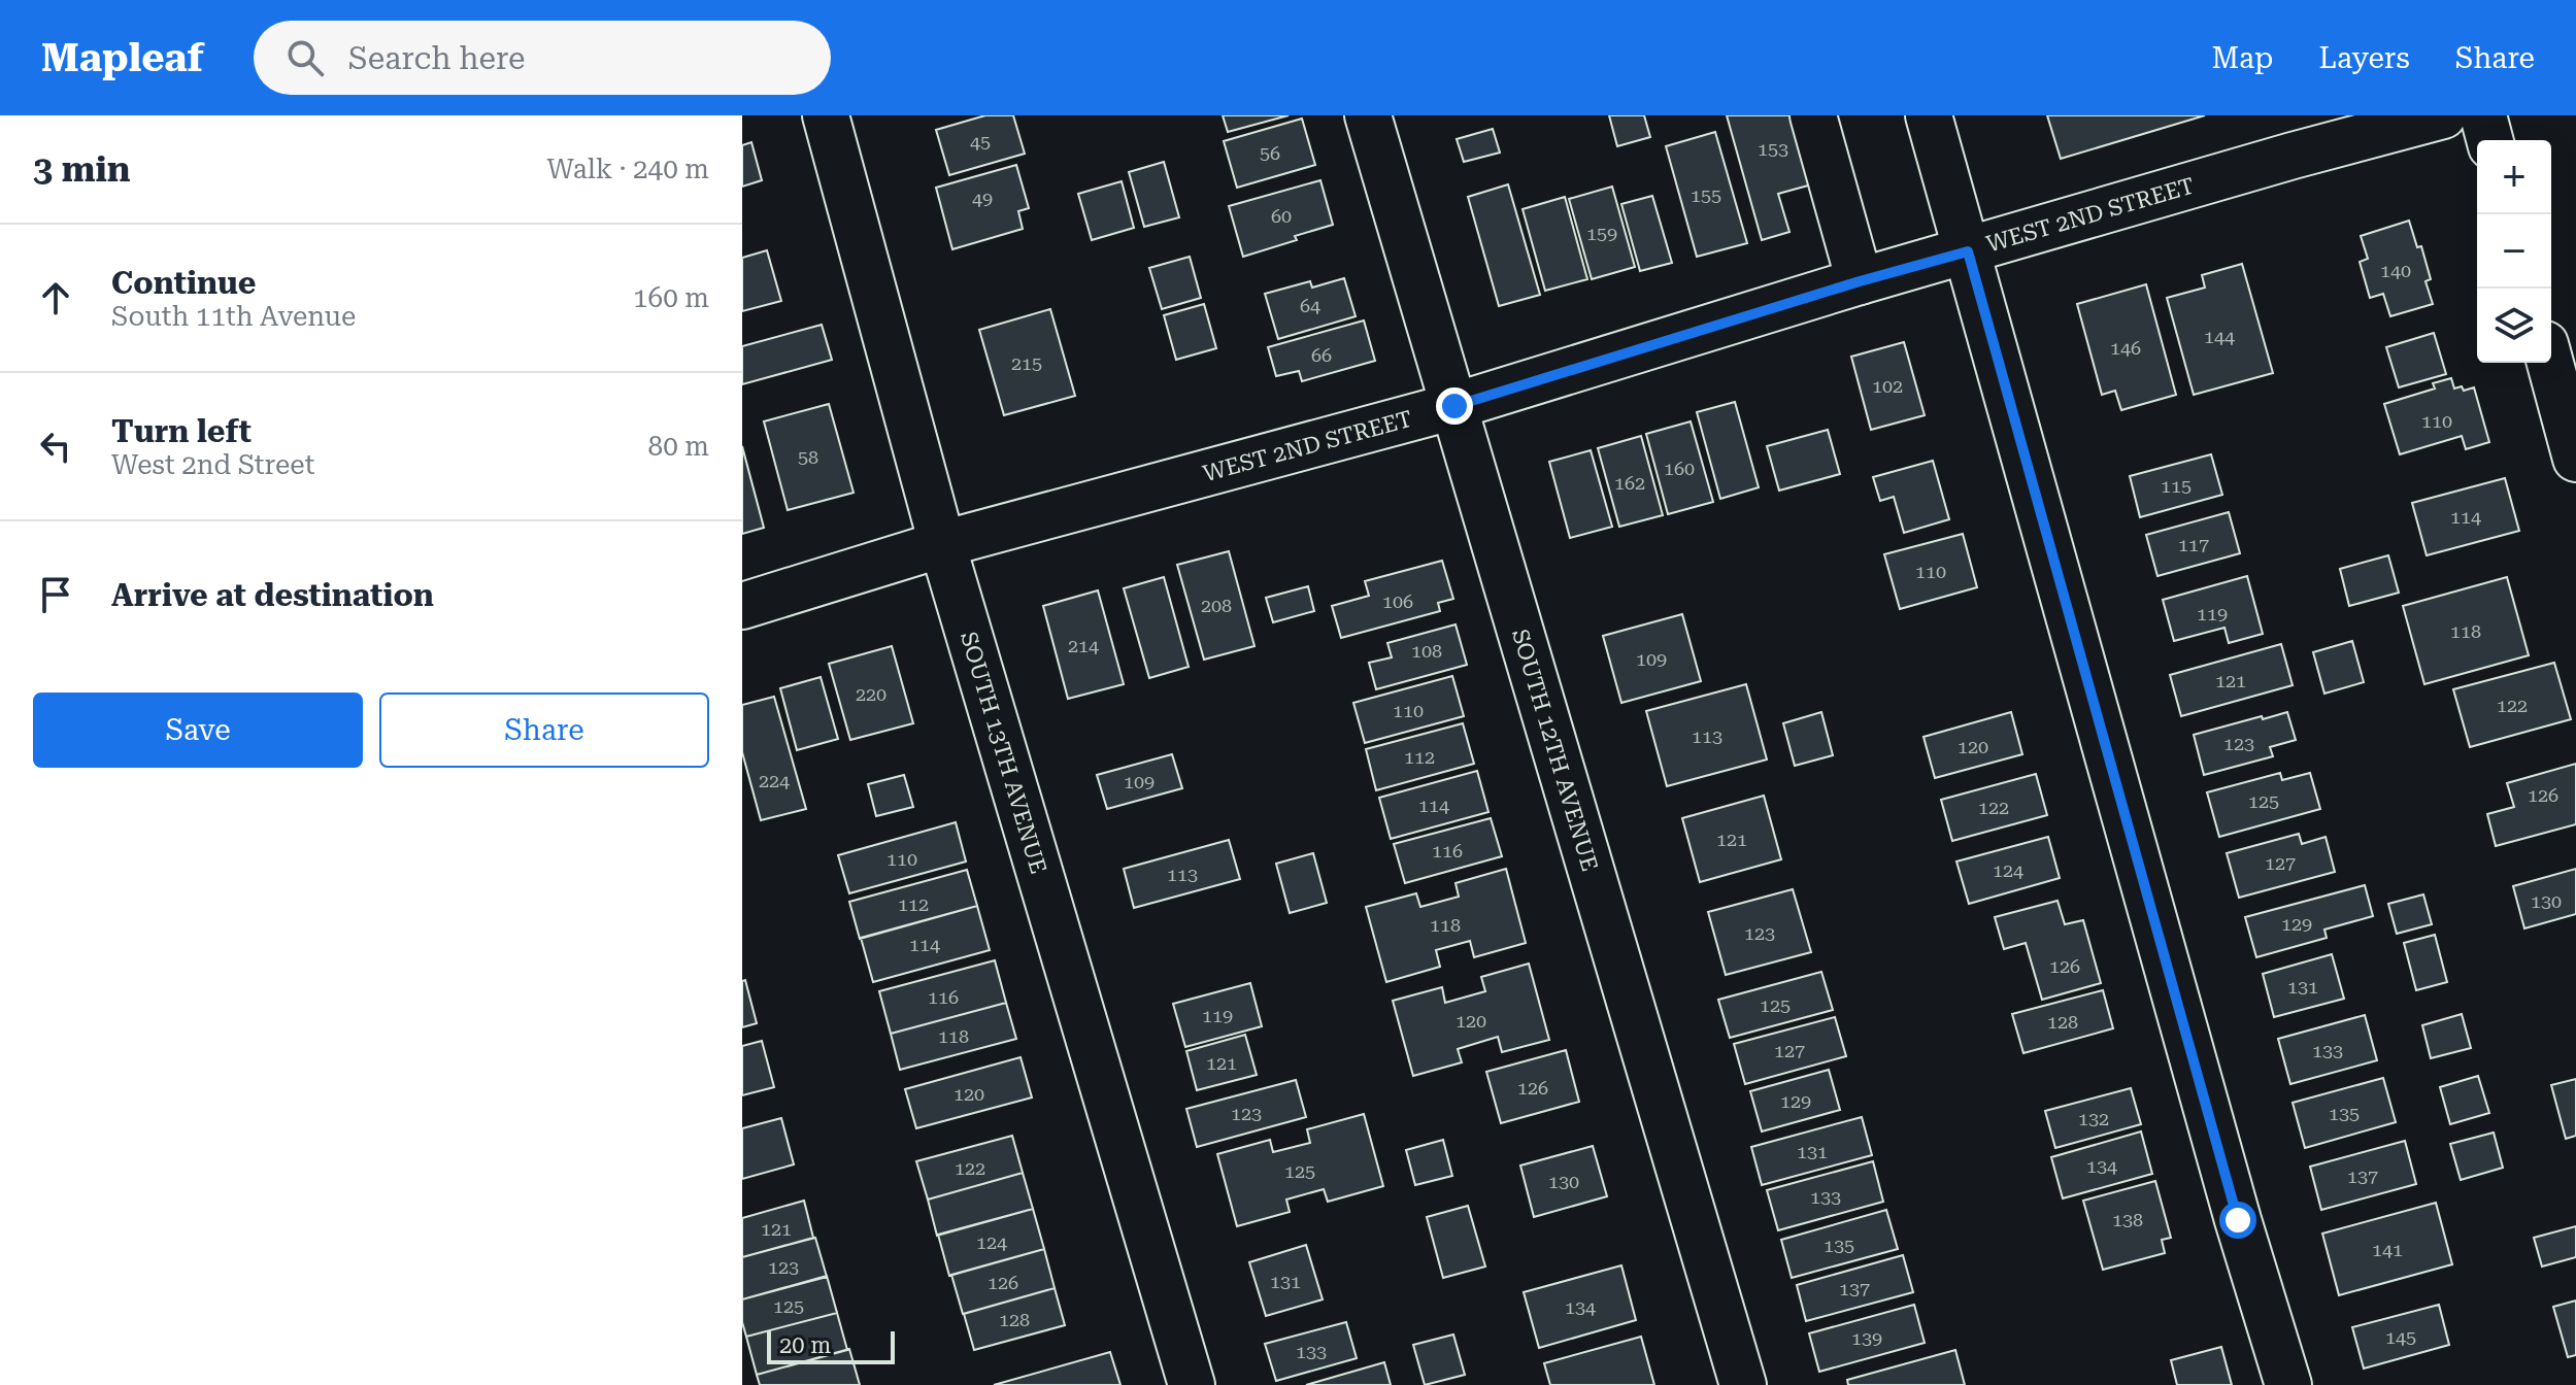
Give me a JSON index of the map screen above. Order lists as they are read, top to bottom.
{
  "streets": {
    "street": ["WEST 2ND STREET", "SOUTH 12TH AVENUE", "SOUTH 13TH AVENUE"]
  },
  "crossings": [
    ["WEST 2ND STREET", "SOUTH 12TH AVENUE"],
    ["WEST 2ND STREET", "SOUTH 13TH AVENUE"]
  ],
  "house_numbers": [
    "45",
    "153",
    "56",
    "155",
    "49",
    "60",
    "159",
    "140",
    "64",
    "144",
    "146",
    "66",
    "215",
    "102",
    "110",
    "58",
    "160",
    "162",
    "115",
    "114",
    "117",
    "110",
    "106",
    "208",
    "119",
    "118",
    "214",
    "108",
    "109",
    "121",
    "220",
    "122",
    "110",
    "113",
    "123",
    "120",
    "112",
    "224",
    "109",
    "126",
    "125",
    "114",
    "122",
    "121",
    "116",
    "110",
    "127",
    "124",
    "113",
    "130",
    "112",
    "129",
    "118",
    "123",
    "114",
    "126",
    "131",
    "116",
    "125",
    "119",
    "120",
    "128",
    "118",
    "127",
    "133",
    "121",
    "126",
    "120",
    "129",
    "123",
    "135",
    "132",
    "131",
    "134",
    "122",
    "125",
    "137",
    "130",
    "133",
    "138",
    "121",
    "124",
    "135",
    "141",
    "123",
    "131",
    "126",
    "137",
    "125",
    "134",
    "128",
    "145",
    "139",
    "133"
  ],
  "scale_bar": "20 m",
  "page": {
    "header": "Mapleaf",
    "search": "Search here",
    "nav": ["Map", "Layers", "Share"],
    "heading": ["3 min", "Walk · 240 m"],
    "map_buttons": ["+", "−"],
    "list": [
      ["Continue", "South 11th Avenue", "160 m"],
      ["Turn left", "West 2nd Street", "80 m"],
      "Arrive at destination"
    ],
    "buttons": ["Save", "Share"],
    "scale": "20 m"
  }
}
